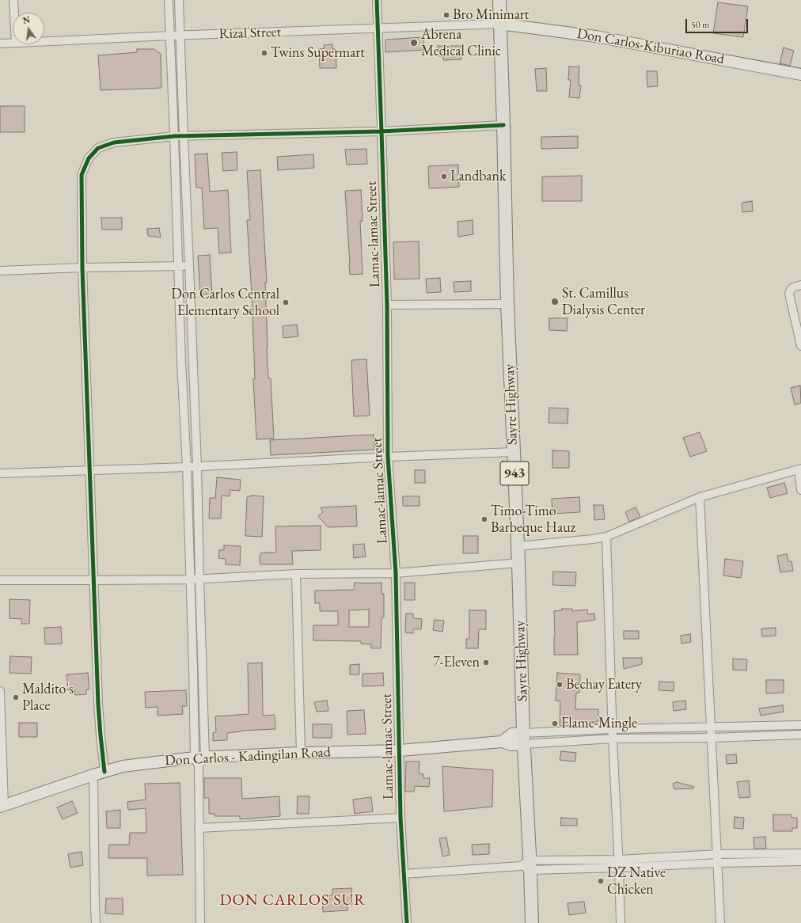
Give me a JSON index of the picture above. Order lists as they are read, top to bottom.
{
  "streets": {
    "highway": ["Sayre Highway", "943"],
    "main road": ["Don Carlos-Kiburiao Road", "Don Carlos - Kadingilan Road"],
    "street": ["Rizal Street", "Lamac-lamac Street"]
  },
  "crossings": [
    ["Rizal Street", "Don Carlos-Kiburiao Road"],
    ["Rizal Street", "Lamac-lamac Street"],
    ["Rizal Street", "Sayre Highway"],
    ["Don Carlos-Kiburiao Road", "Sayre Highway"],
    ["Lamac-lamac Street", "Don Carlos - Kadingilan Road"],
    ["Sayre Highway", "Don Carlos - Kadingilan Road"]
  ],
  "districts": ["DON CARLOS SUR"],
  "places": [
    "Bro Minimart",
    "Abrena Medical Clinic",
    "Twins Supermart",
    "Landbank",
    "St. Camillus Dialysis Center",
    "Don Carlos Central Elementary School",
    "Timo-Timo Barbeque Hauz",
    "7-Eleven",
    "Bechay Eatery",
    "Maldito's Place",
    "Flame-Mingle",
    "DZ Native Chicken"
  ],
  "scale_bar": "50 m",
  "north": "top"
}
